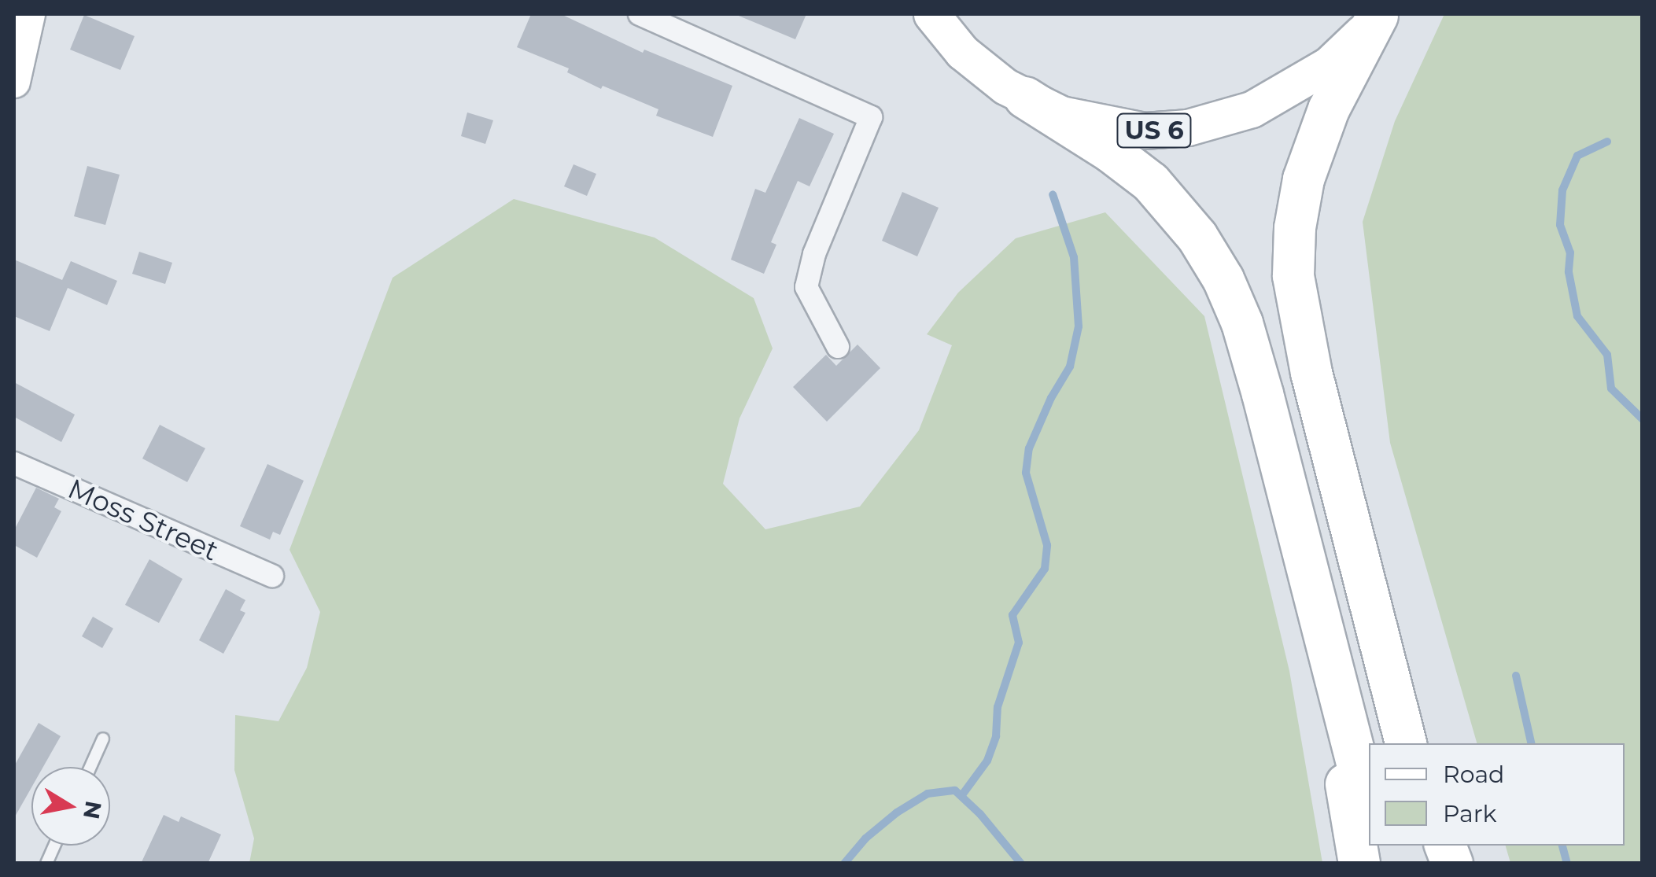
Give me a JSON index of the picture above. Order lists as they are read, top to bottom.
{
  "streets": {
    "main road": ["US 6"],
    "street": ["Moss Street"]
  },
  "legend": ["Road", "Park"],
  "north": "right"
}
